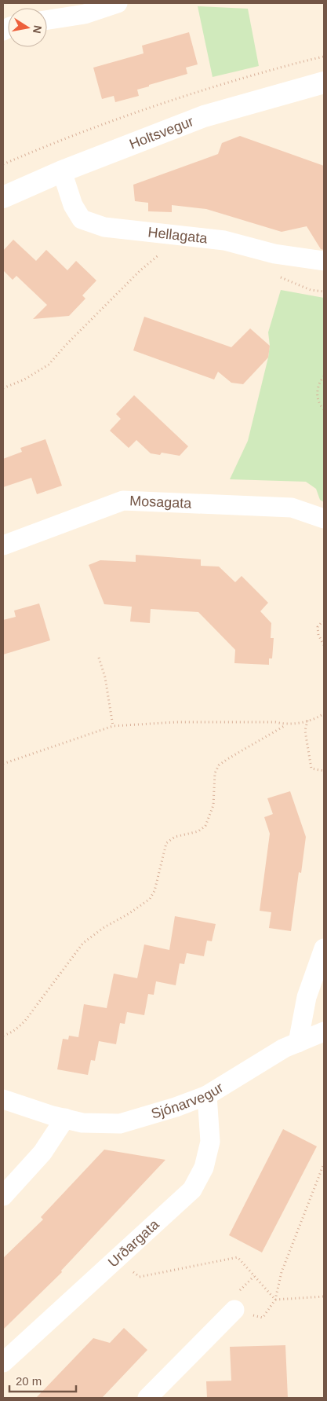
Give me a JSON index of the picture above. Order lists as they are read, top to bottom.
{
  "streets": {
    "street": [
      "Holtsvegur",
      "Hellagata",
      "Mosagata",
      "Sjónarvegur",
      "Urðargata"
    ]
  },
  "crossings": [
    ["Holtsvegur", "Hellagata"],
    ["Sjónarvegur", "Urðargata"]
  ],
  "scale_bar": "20 m",
  "north": "right"
}
